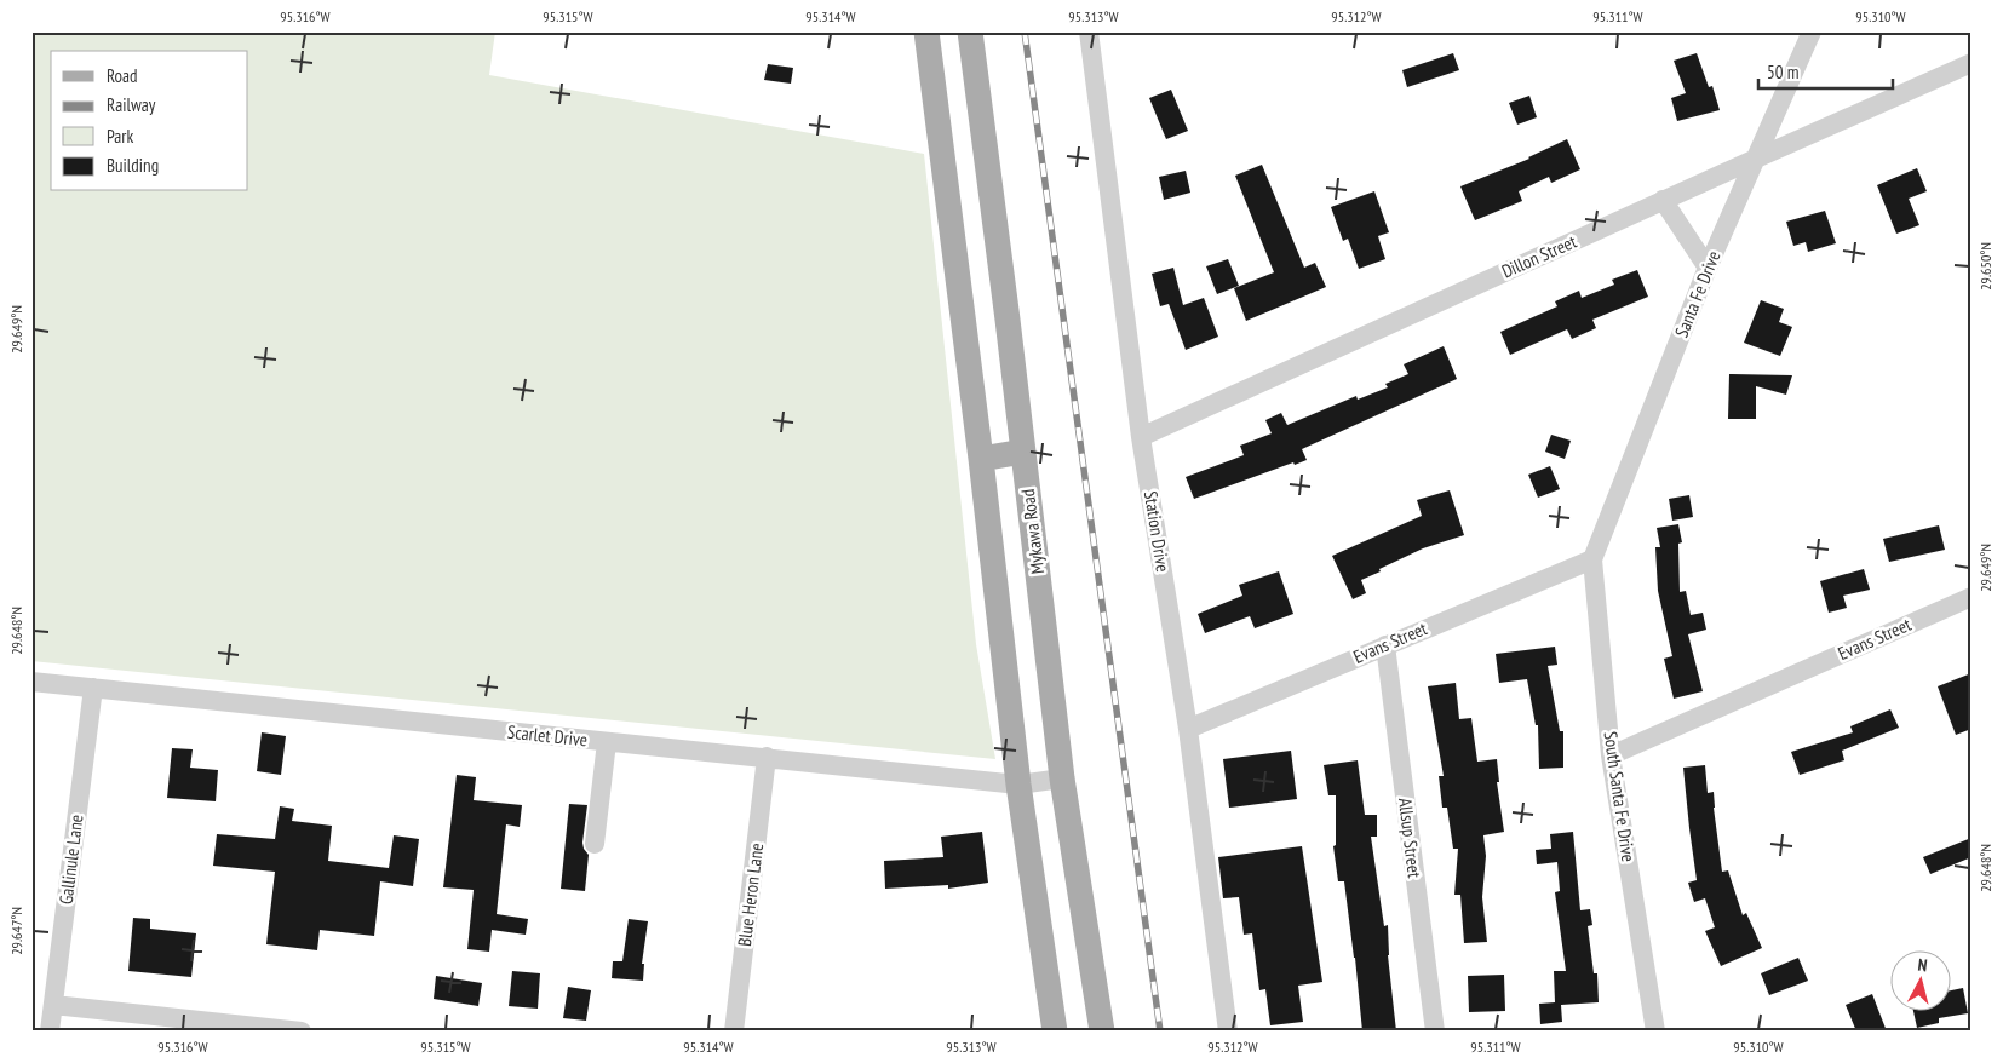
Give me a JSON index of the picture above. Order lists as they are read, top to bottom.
{
  "streets": {
    "main road": ["Mykawa Road"],
    "street": [
      "Dillon Street",
      "Santa Fe Drive",
      "Station Drive",
      "Evans Street",
      "Scarlet Drive",
      "South Santa Fe Drive",
      "Allsup Street",
      "Gallinule Lane",
      "Blue Heron Lane"
    ]
  },
  "crossings": [
    ["Dillon Street", "Santa Fe Drive"],
    ["Dillon Street", "Station Drive"],
    ["Santa Fe Drive", "Evans Street"],
    ["Santa Fe Drive", "South Santa Fe Drive"],
    ["Mykawa Road", "Scarlet Drive"],
    ["Station Drive", "Evans Street"],
    ["Evans Street", "South Santa Fe Drive"],
    ["Evans Street", "Allsup Street"],
    ["Scarlet Drive", "Gallinule Lane"],
    ["Scarlet Drive", "Blue Heron Lane"]
  ],
  "legend": [
    "Road",
    "Railway",
    "Park",
    "Building"
  ],
  "scale_bar": "50 m",
  "north": "top",
  "coordinates": [
    "95.316°W",
    "95.315°W",
    "95.314°W",
    "95.313°W",
    "95.312°W",
    "95.311°W",
    "95.310°W",
    "29.650°N",
    "29.649°N",
    "29.648°N",
    "29.647°N"
  ]
}
